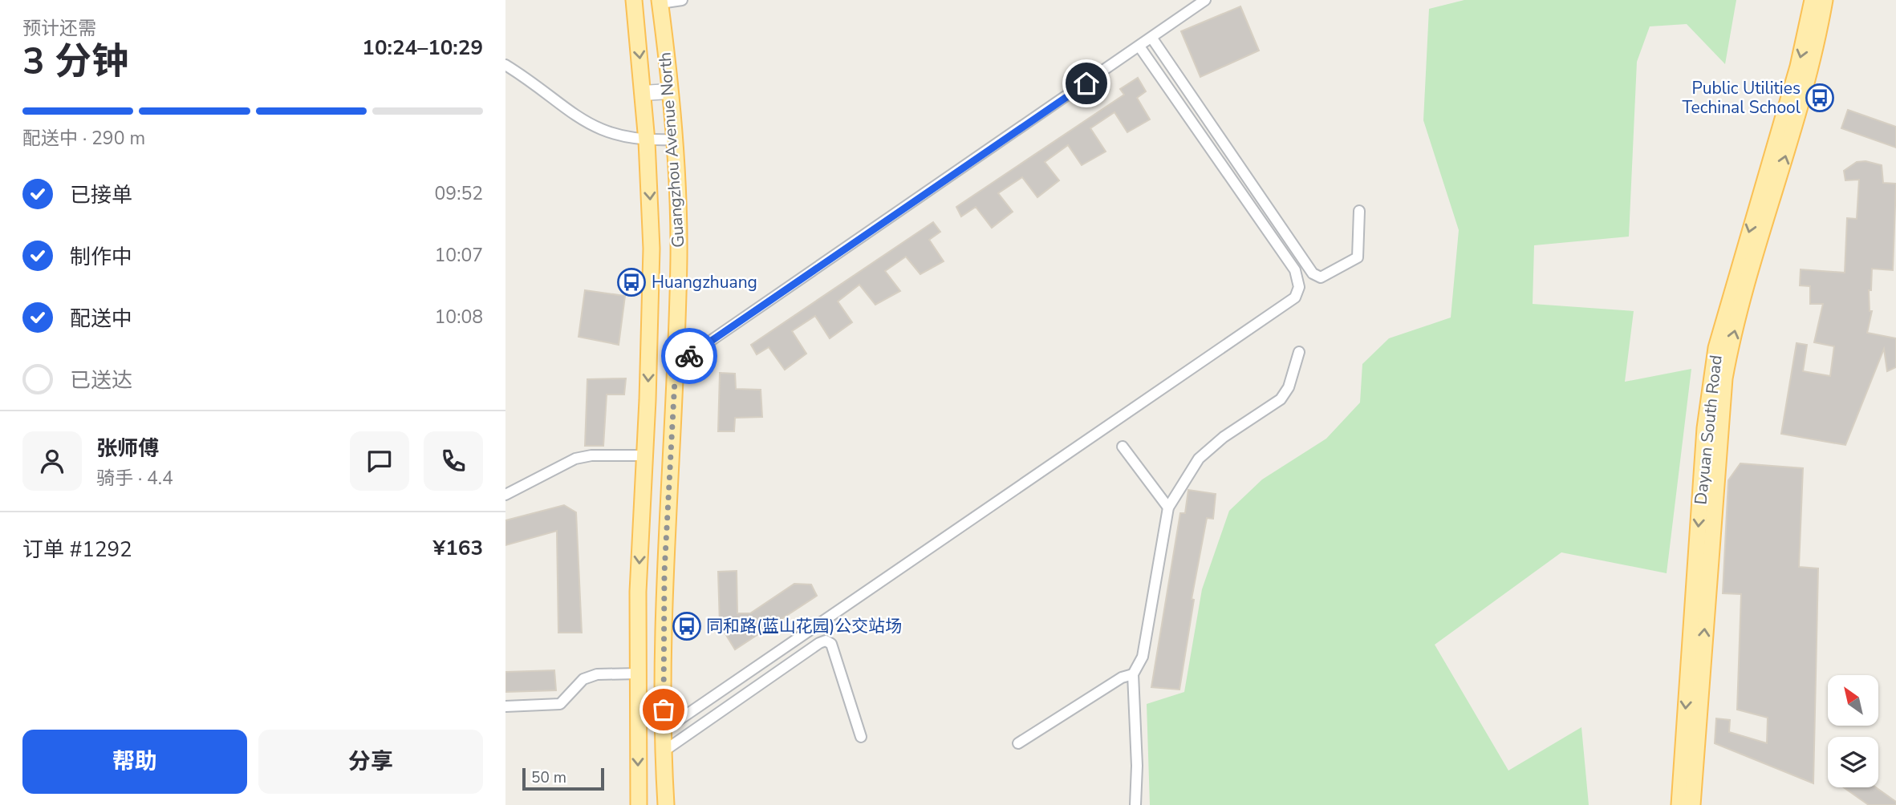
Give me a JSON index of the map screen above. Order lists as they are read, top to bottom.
{
  "streets": {
    "main road": ["Guangzhou Avenue North", "Dayuan South Road"]
  },
  "places": {
    "bus stop": ["Public Utilities Techinal School", "Huangzhuang", "同和路(蓝山花园)公交站场"]
  },
  "scale_bar": "50 m",
  "north": "top left",
  "page": {
    "heading": ["3 分钟", "预计还需", "10:24–10:29"],
    "panel": [
      "张师傅",
      "骑手 · 4.4",
      "订单 #1292",
      "¥163"
    ],
    "bar": "配送中 · 290 m",
    "list": [
      ["已接单", "09:52"],
      ["制作中", "10:07"],
      ["配送中", "10:08"],
      "已送达"
    ],
    "buttons": ["帮助", "分享"],
    "scale": "50 m"
  }
}
